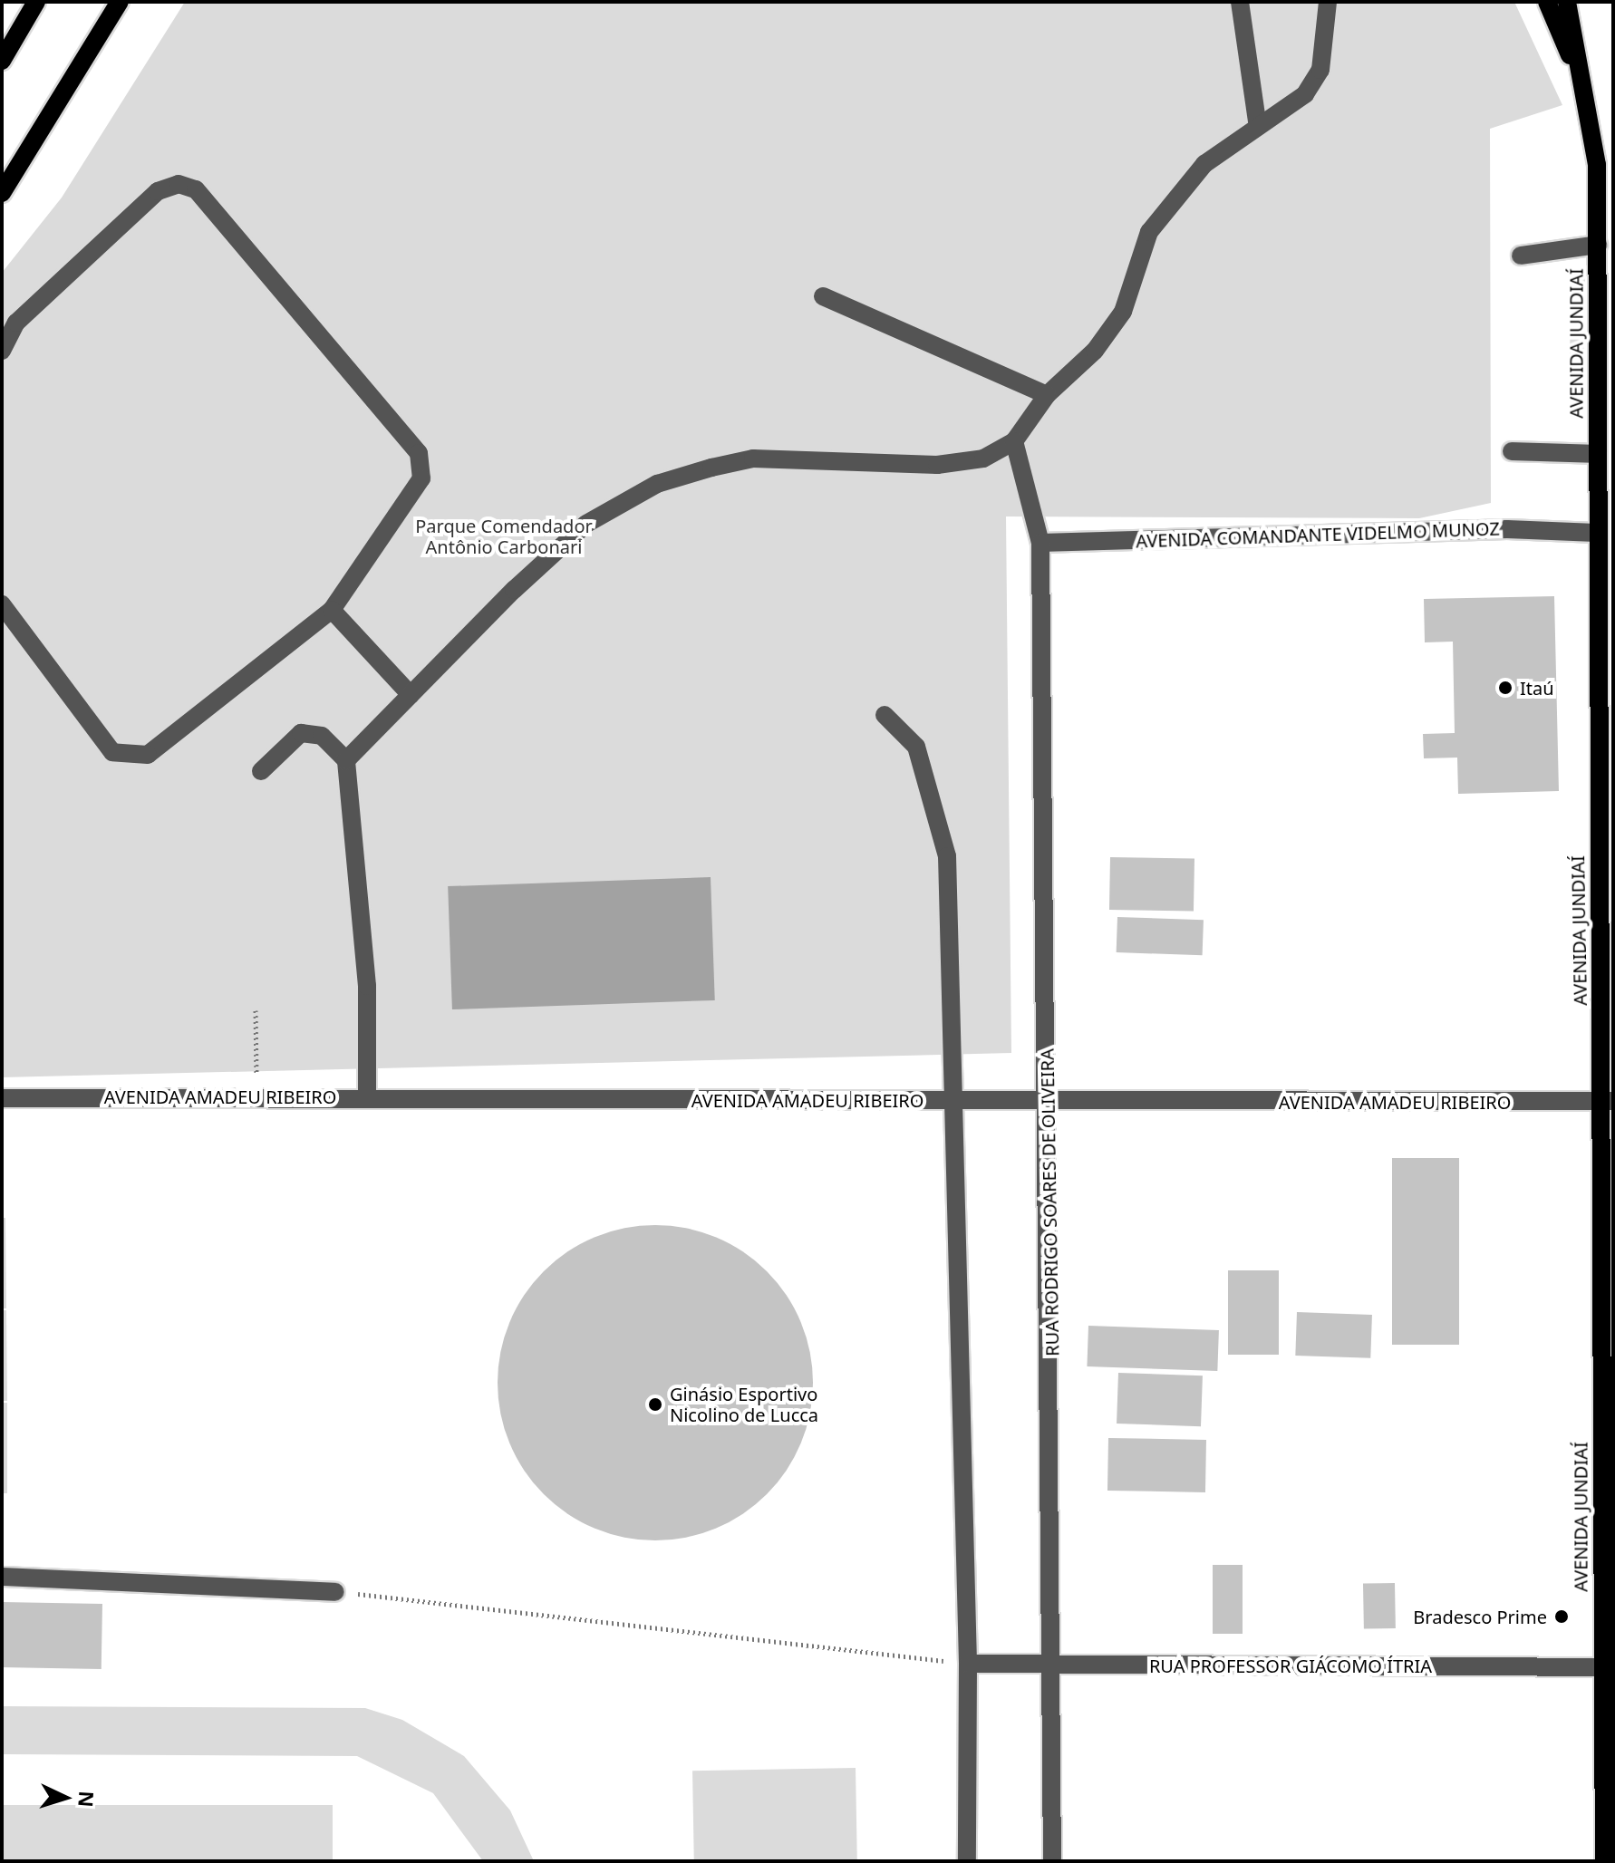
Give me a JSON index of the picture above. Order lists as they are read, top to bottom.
{
  "streets": {
    "main road": ["AVENIDA JUNDIAÍ"],
    "street": [
      "AVENIDA COMANDANTE VIDELMO MUNOZ",
      "AVENIDA AMADEU RIBEIRO",
      "RUA RODRIGO SOARES DE OLIVEIRA",
      "RUA PROFESSOR GIÁCOMO ÍTRIA"
    ]
  },
  "crossings": [
    ["AVENIDA JUNDIAÍ", "AVENIDA COMANDANTE VIDELMO MUNOZ"],
    ["AVENIDA JUNDIAÍ", "AVENIDA AMADEU RIBEIRO"],
    ["AVENIDA JUNDIAÍ", "RUA PROFESSOR GIÁCOMO ÍTRIA"],
    ["AVENIDA COMANDANTE VIDELMO MUNOZ", "RUA RODRIGO SOARES DE OLIVEIRA"],
    ["AVENIDA AMADEU RIBEIRO", "RUA RODRIGO SOARES DE OLIVEIRA"],
    ["RUA RODRIGO SOARES DE OLIVEIRA", "RUA PROFESSOR GIÁCOMO ÍTRIA"]
  ],
  "parks": ["Parque Comendador Antônio Carbonari"],
  "places": ["Itaú", "Ginásio Esportivo Nicolino de Lucca", "Bradesco Prime"],
  "north": "right"
}
